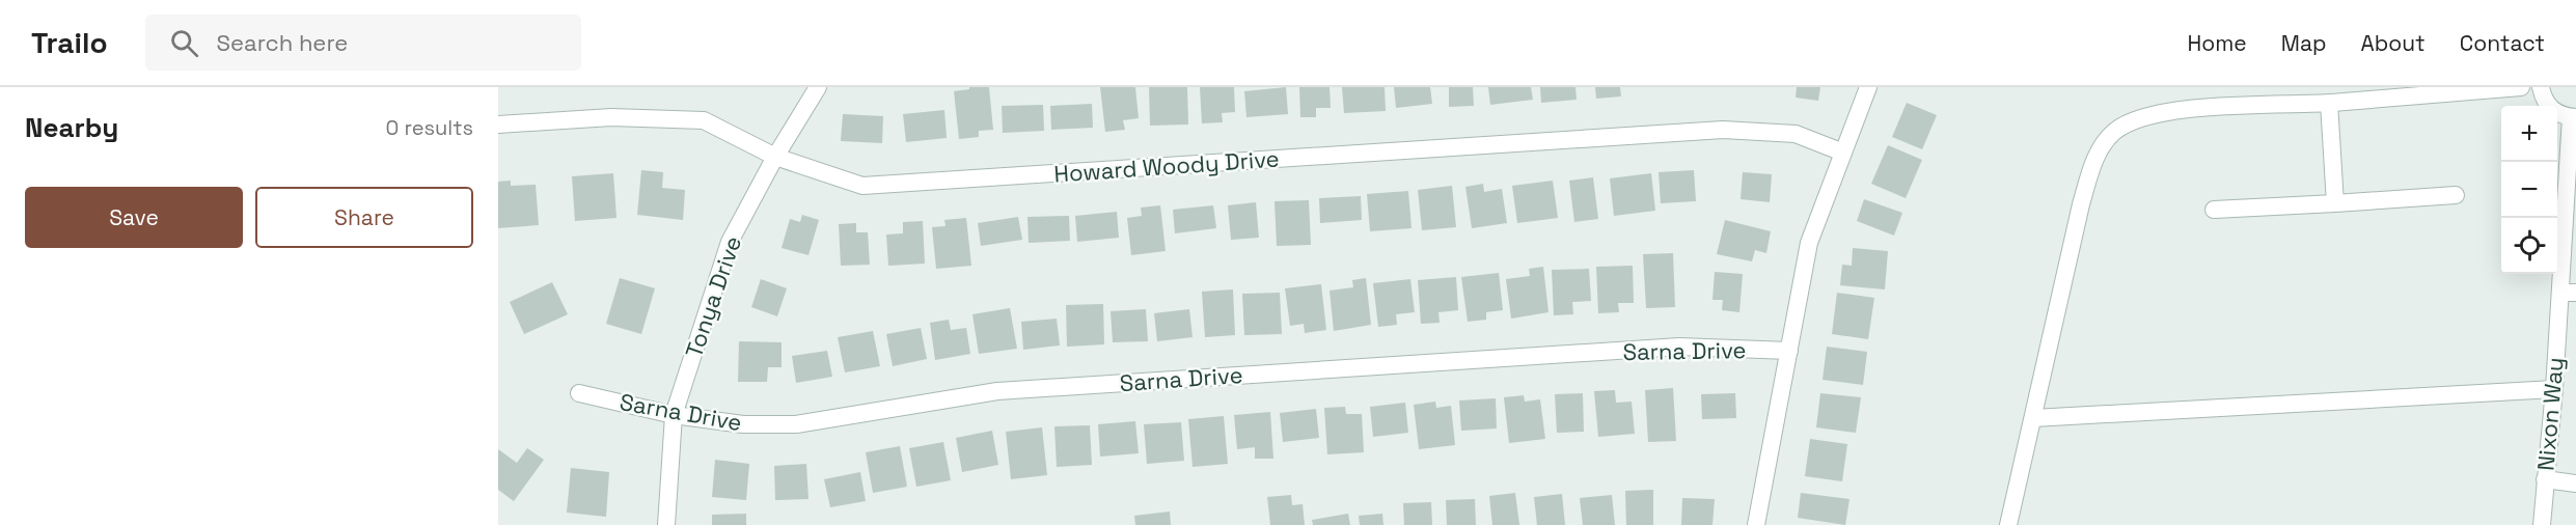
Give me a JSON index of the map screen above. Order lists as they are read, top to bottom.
{
  "streets": {
    "street": [
      "Howard Woody Drive",
      "Tonya Drive",
      "Sarna Drive",
      "Nixon Way"
    ]
  },
  "crossings": [
    ["Howard Woody Drive", "Tonya Drive"],
    ["Tonya Drive", "Sarna Drive"]
  ],
  "page": {
    "header": "Trailo",
    "search": "Search here",
    "nav": [
      "Home",
      "Map",
      "About",
      "Contact"
    ],
    "heading": ["Nearby", "0 results"],
    "map_buttons": ["+", "−"],
    "buttons": ["Save", "Share"]
  }
}
